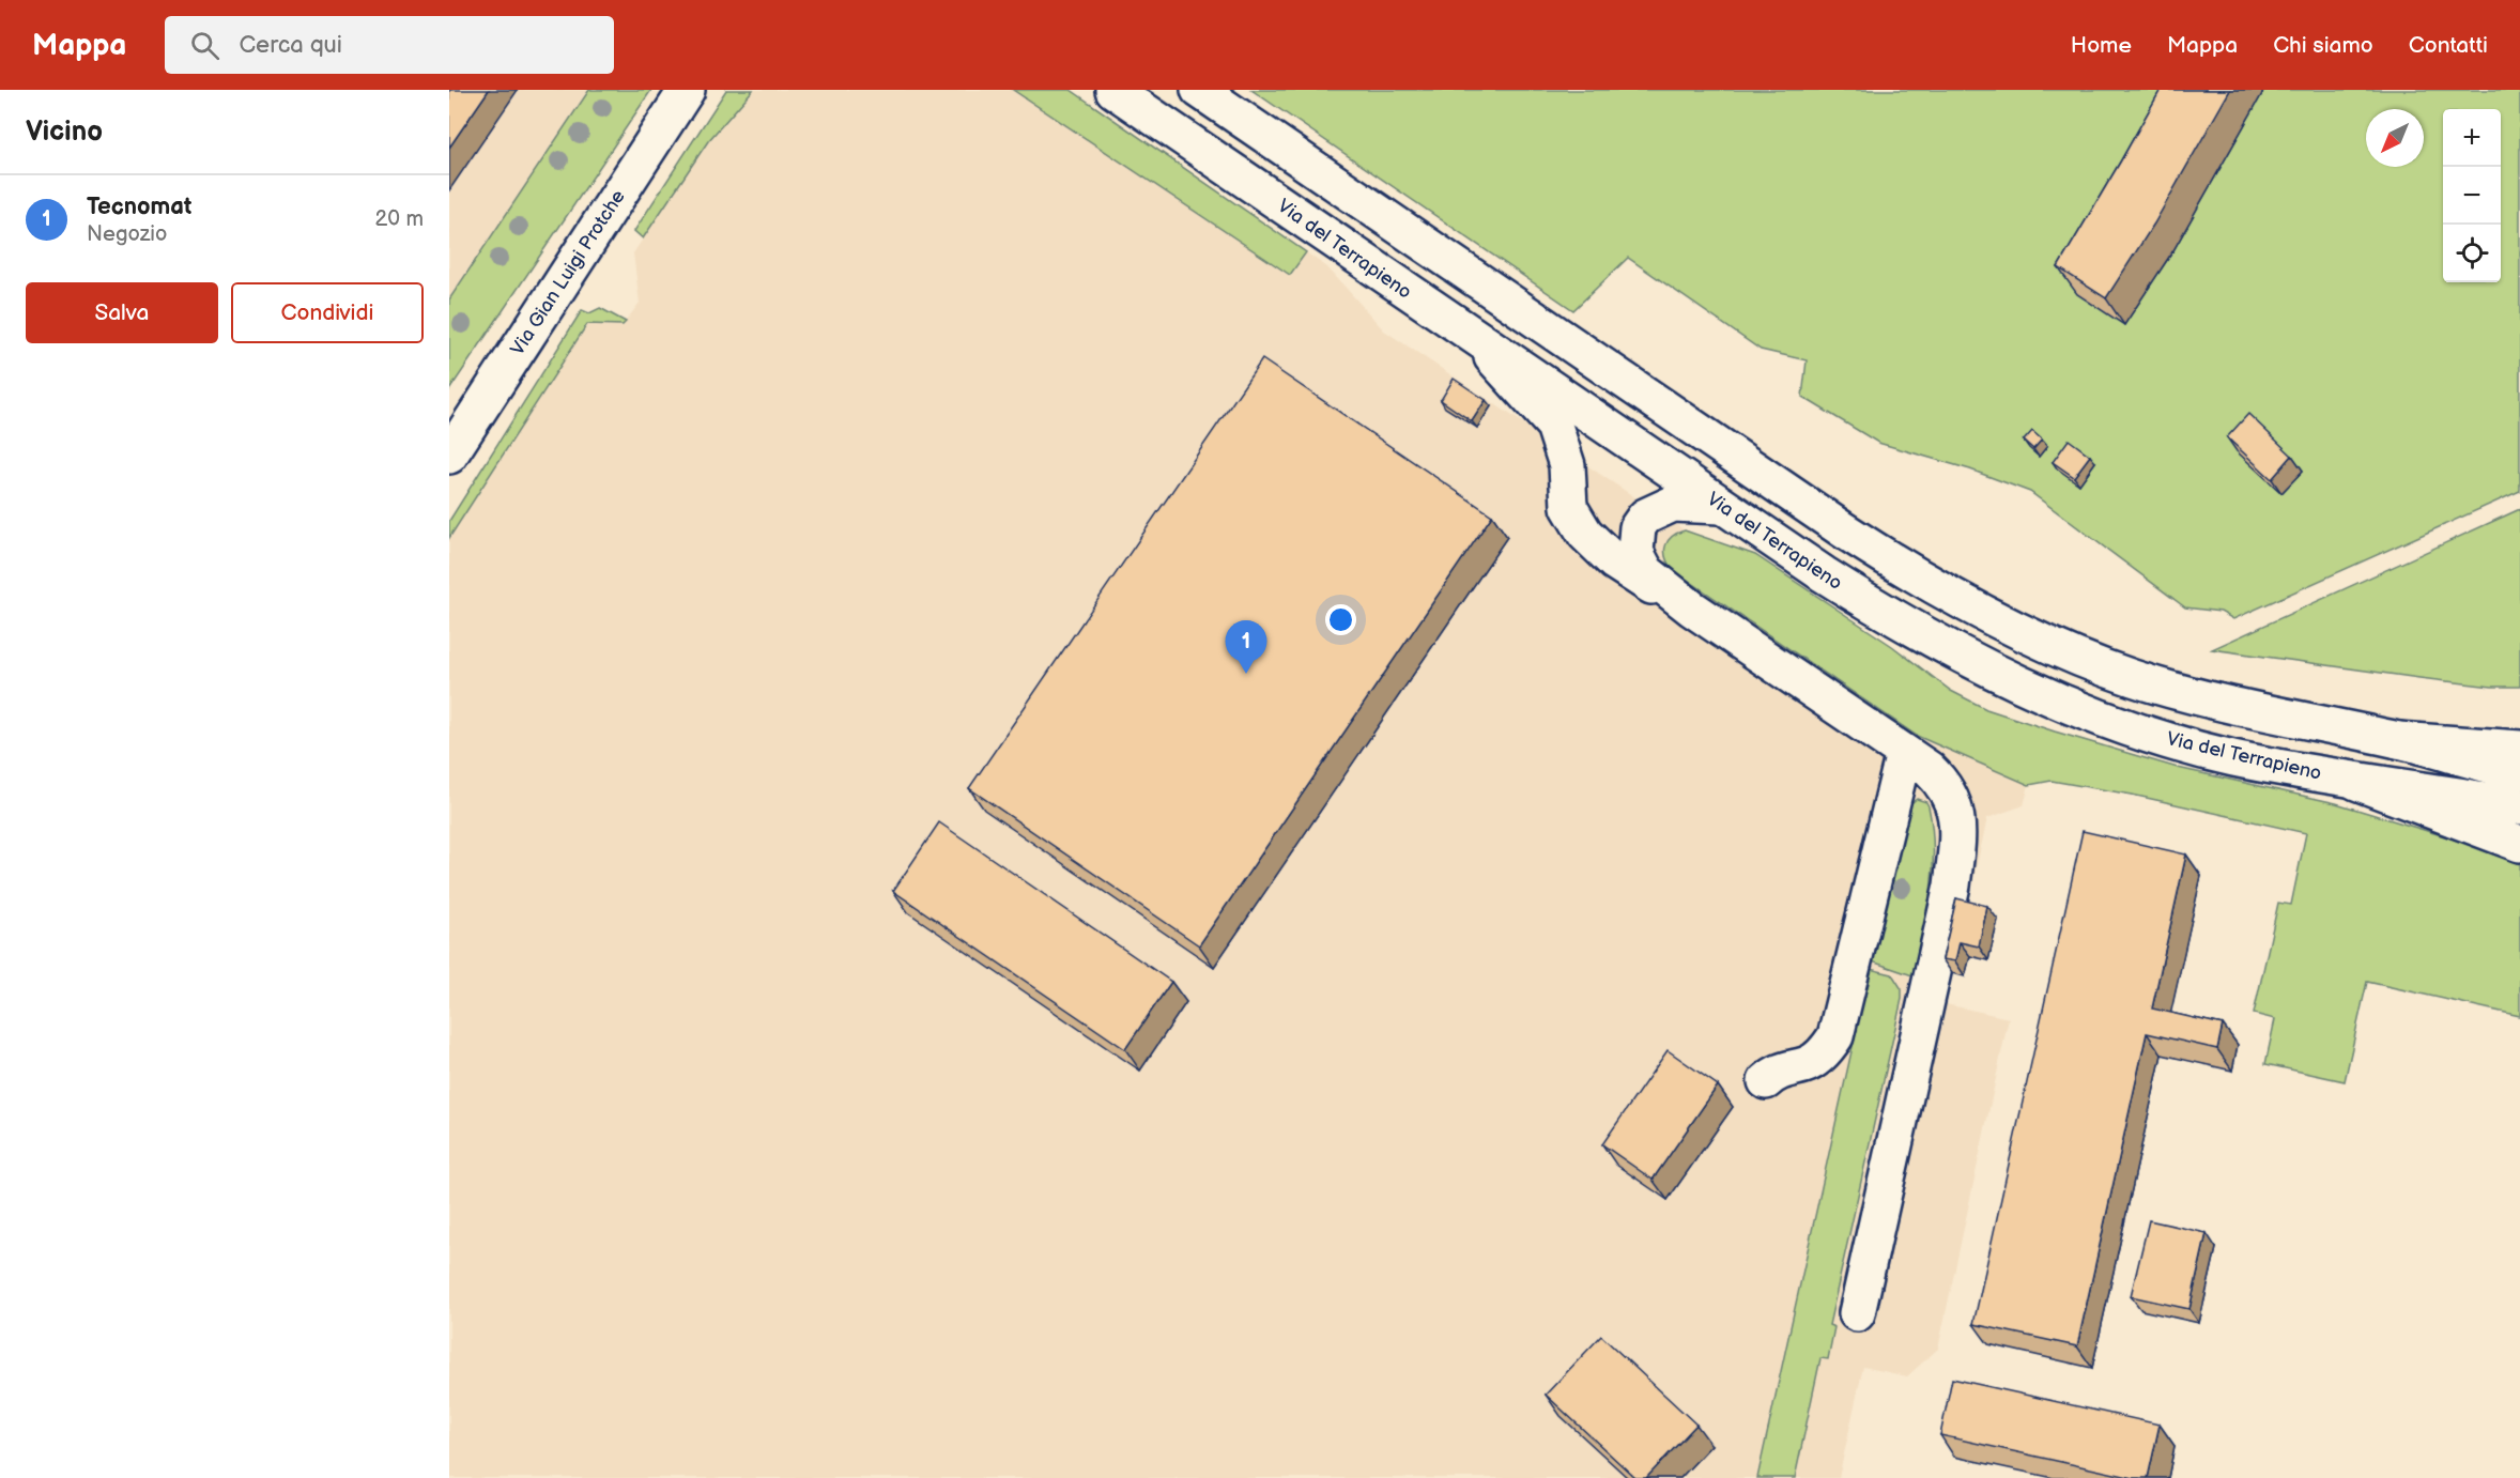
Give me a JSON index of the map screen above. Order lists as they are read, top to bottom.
{
  "streets": {
    "main road": ["Via del Terrapieno", "Via Gian Luigi Protche"]
  },
  "north": "bottom left",
  "page": {
    "header": "Mappa",
    "search": "Cerca qui",
    "nav": [
      "Home",
      "Mappa",
      "Chi siamo",
      "Contatti"
    ],
    "heading": "Vicino",
    "map_buttons": ["+", "−"],
    "list": [
      {
        "mark": "1",
        "name": "Tecnomat",
        "note": "Negozio",
        "value": "20 m"
      }
    ],
    "buttons": ["Salva", "Condividi"],
    "pins": "1"
  }
}
